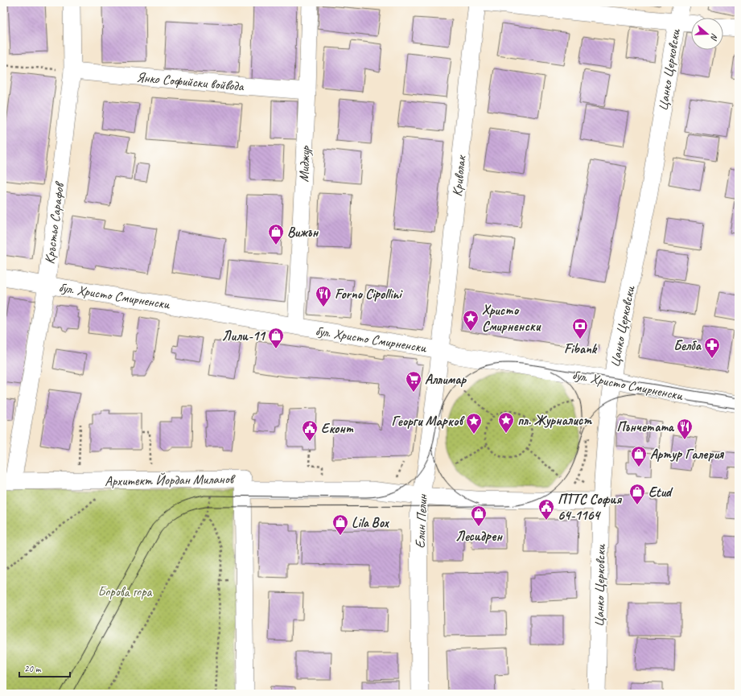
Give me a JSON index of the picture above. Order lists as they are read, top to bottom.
{
  "streets": {
    "street": [
      "Цанко Церковски",
      "Янко Софийски войвода",
      "Миджур",
      "Криволак",
      "Кръстьо Сарафов",
      "бул. Христо Смирненски",
      "Архитект Йордан Миланов",
      "Елин Пелин"
    ]
  },
  "crossings": [
    ["Цанко Церковски", "бул. Христо Смирненски"],
    ["Янко Софийски войвода", "Миджур"],
    ["Янко Софийски войвода", "Кръстьо Сарафов"],
    ["Миджур", "бул. Христо Смирненски"],
    ["Криволак", "бул. Христо Смирненски"],
    ["Криволак", "Елин Пелин"],
    ["Кръстьо Сарафов", "бул. Христо Смирненски"],
    ["Кръстьо Сарафов", "Архитект Йордан Миланов"],
    ["бул. Христо Смирненски", "Елин Пелин"],
    ["Архитект Йордан Миланов", "Елин Пелин"]
  ],
  "parks": ["Борова гора"],
  "places": {
    "shop": [
      "Вижън",
      "Лили-11",
      "Артур Галерия",
      "Etud",
      "Лесидрен",
      "Lila Box"
    ],
    "restaurant": ["Forno Cipollini", "Пънчетата"],
    "place": ["Христо Смирненски", "пл. Журналист", "Георги Марков"],
    "bank": ["Fibank"],
    "pharmacy": ["Белба"],
    "supermarket": ["Аллимар"],
    "public building": ["Еконт", "ПТТС София 64-1164"]
  },
  "scale_bar": "20 m",
  "north": "right"
}
